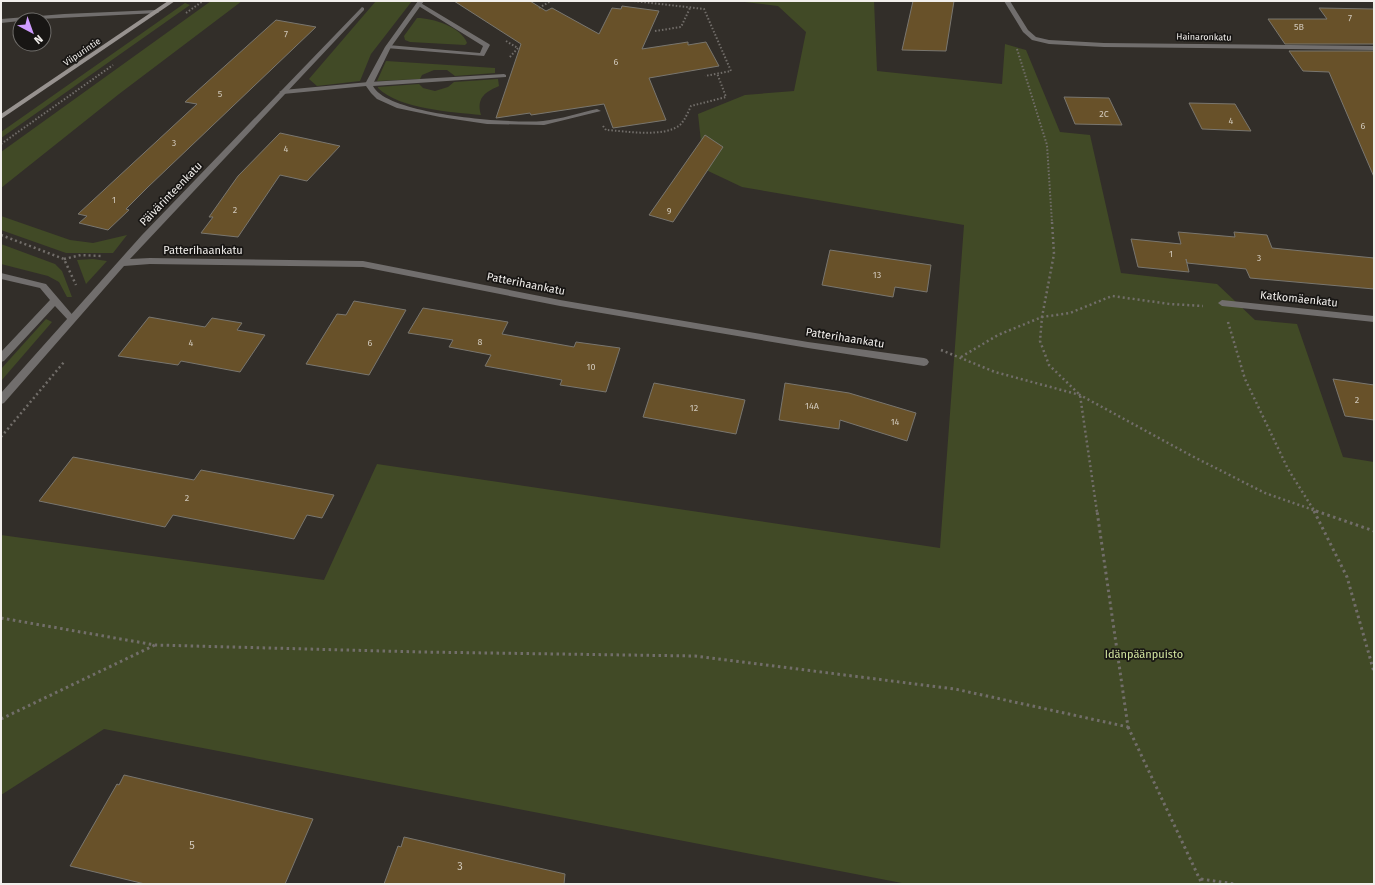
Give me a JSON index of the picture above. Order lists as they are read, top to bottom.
{
  "streets": {
    "main road": ["Viipurintie"],
    "street": [
      "Hainaronkatu",
      "Päivärinteenkatu",
      "Patterihaankatu",
      "Katkomäenkatu"
    ]
  },
  "crossings": [
    ["Päivärinteenkatu", "Patterihaankatu"]
  ],
  "parks": ["Idänpäänpuisto"],
  "house_numbers": [
    "7",
    "5B",
    "7",
    "6",
    "5",
    "2C",
    "4",
    "6",
    "3",
    "4",
    "1",
    "2",
    "9",
    "1",
    "3",
    "13",
    "8",
    "4",
    "6",
    "10",
    "2",
    "14A",
    "12",
    "14",
    "2",
    "5",
    "3"
  ],
  "north": "bottom right"
}
